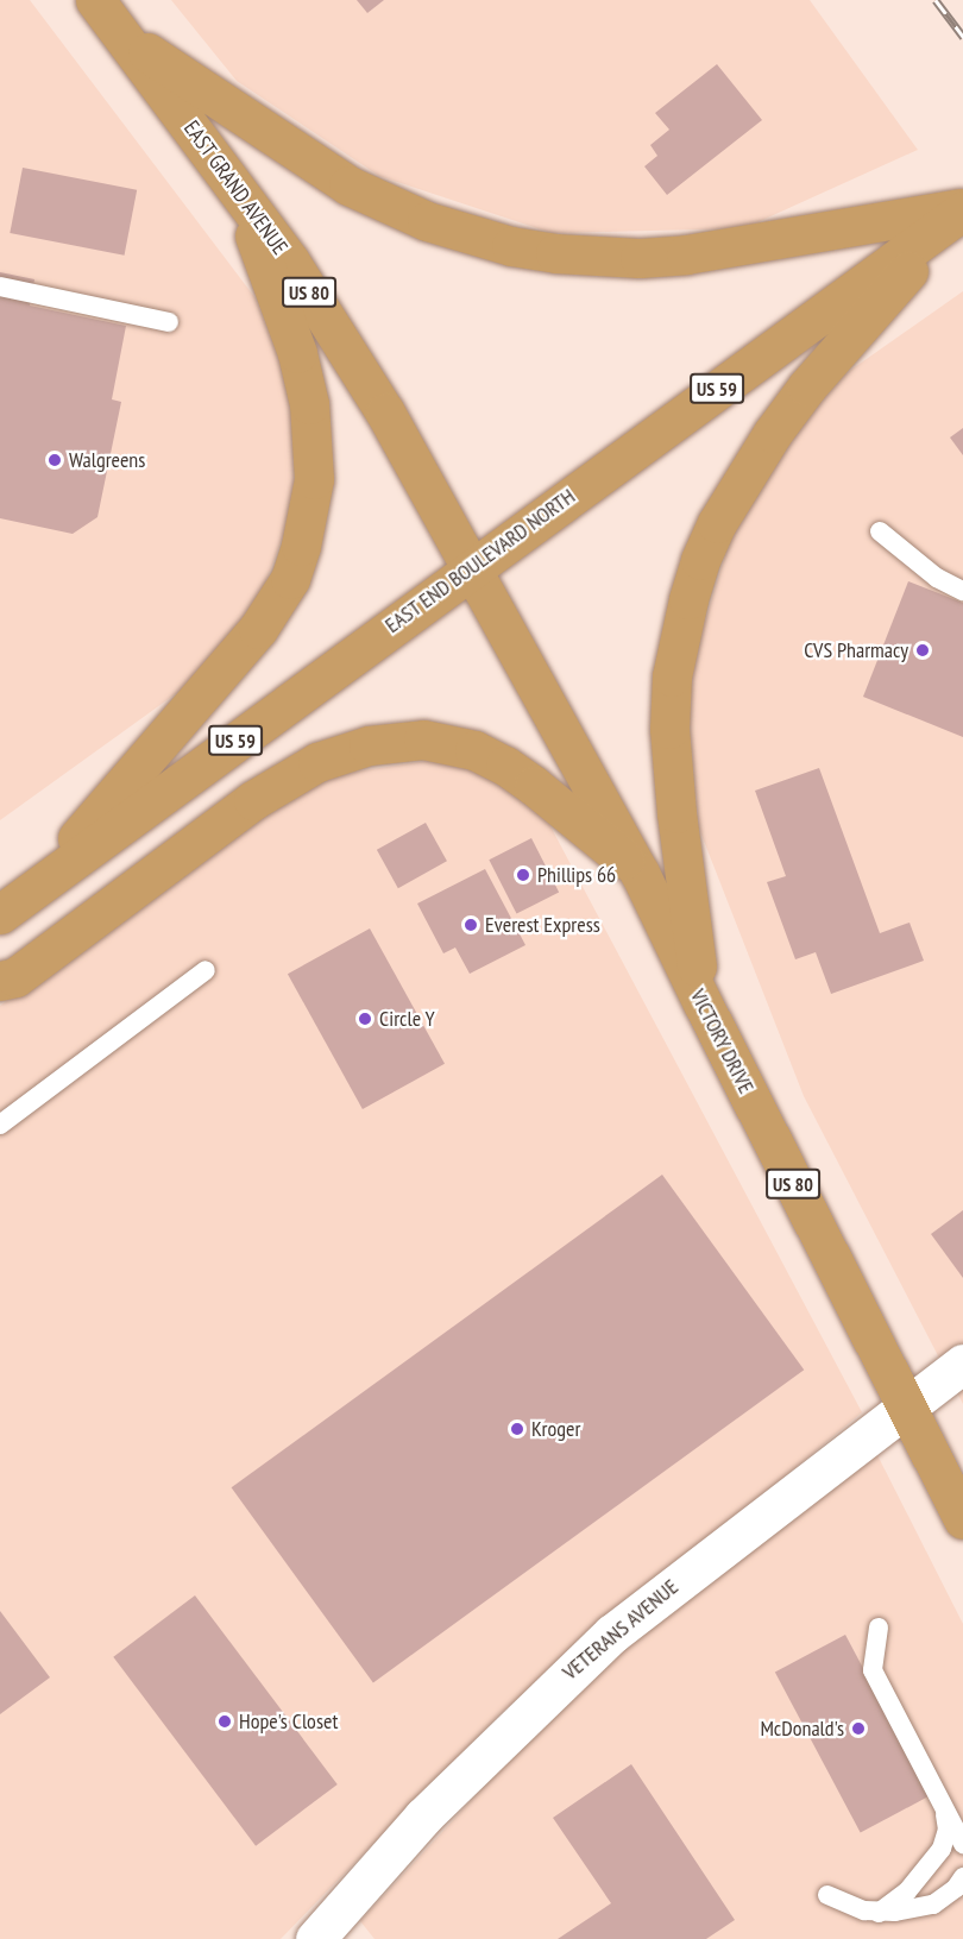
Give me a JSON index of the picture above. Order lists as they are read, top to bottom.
{
  "streets": {
    "highway": [
      "EAST GRAND AVENUE",
      "US 80",
      "US 59",
      "EAST END BOULEVARD NORTH",
      "VICTORY DRIVE"
    ],
    "street": ["VETERANS AVENUE"]
  },
  "crossings": [
    ["EAST GRAND AVENUE", "EAST END BOULEVARD NORTH"],
    ["EAST GRAND AVENUE", "VICTORY DRIVE"],
    ["EAST END BOULEVARD NORTH", "VICTORY DRIVE"],
    ["VICTORY DRIVE", "VETERANS AVENUE"]
  ],
  "places": [
    "Walgreens",
    "CVS Pharmacy",
    "Phillips 66",
    "Everest Express",
    "Circle Y",
    "Kroger",
    "Hope's Closet",
    "McDonald's"
  ]
}
